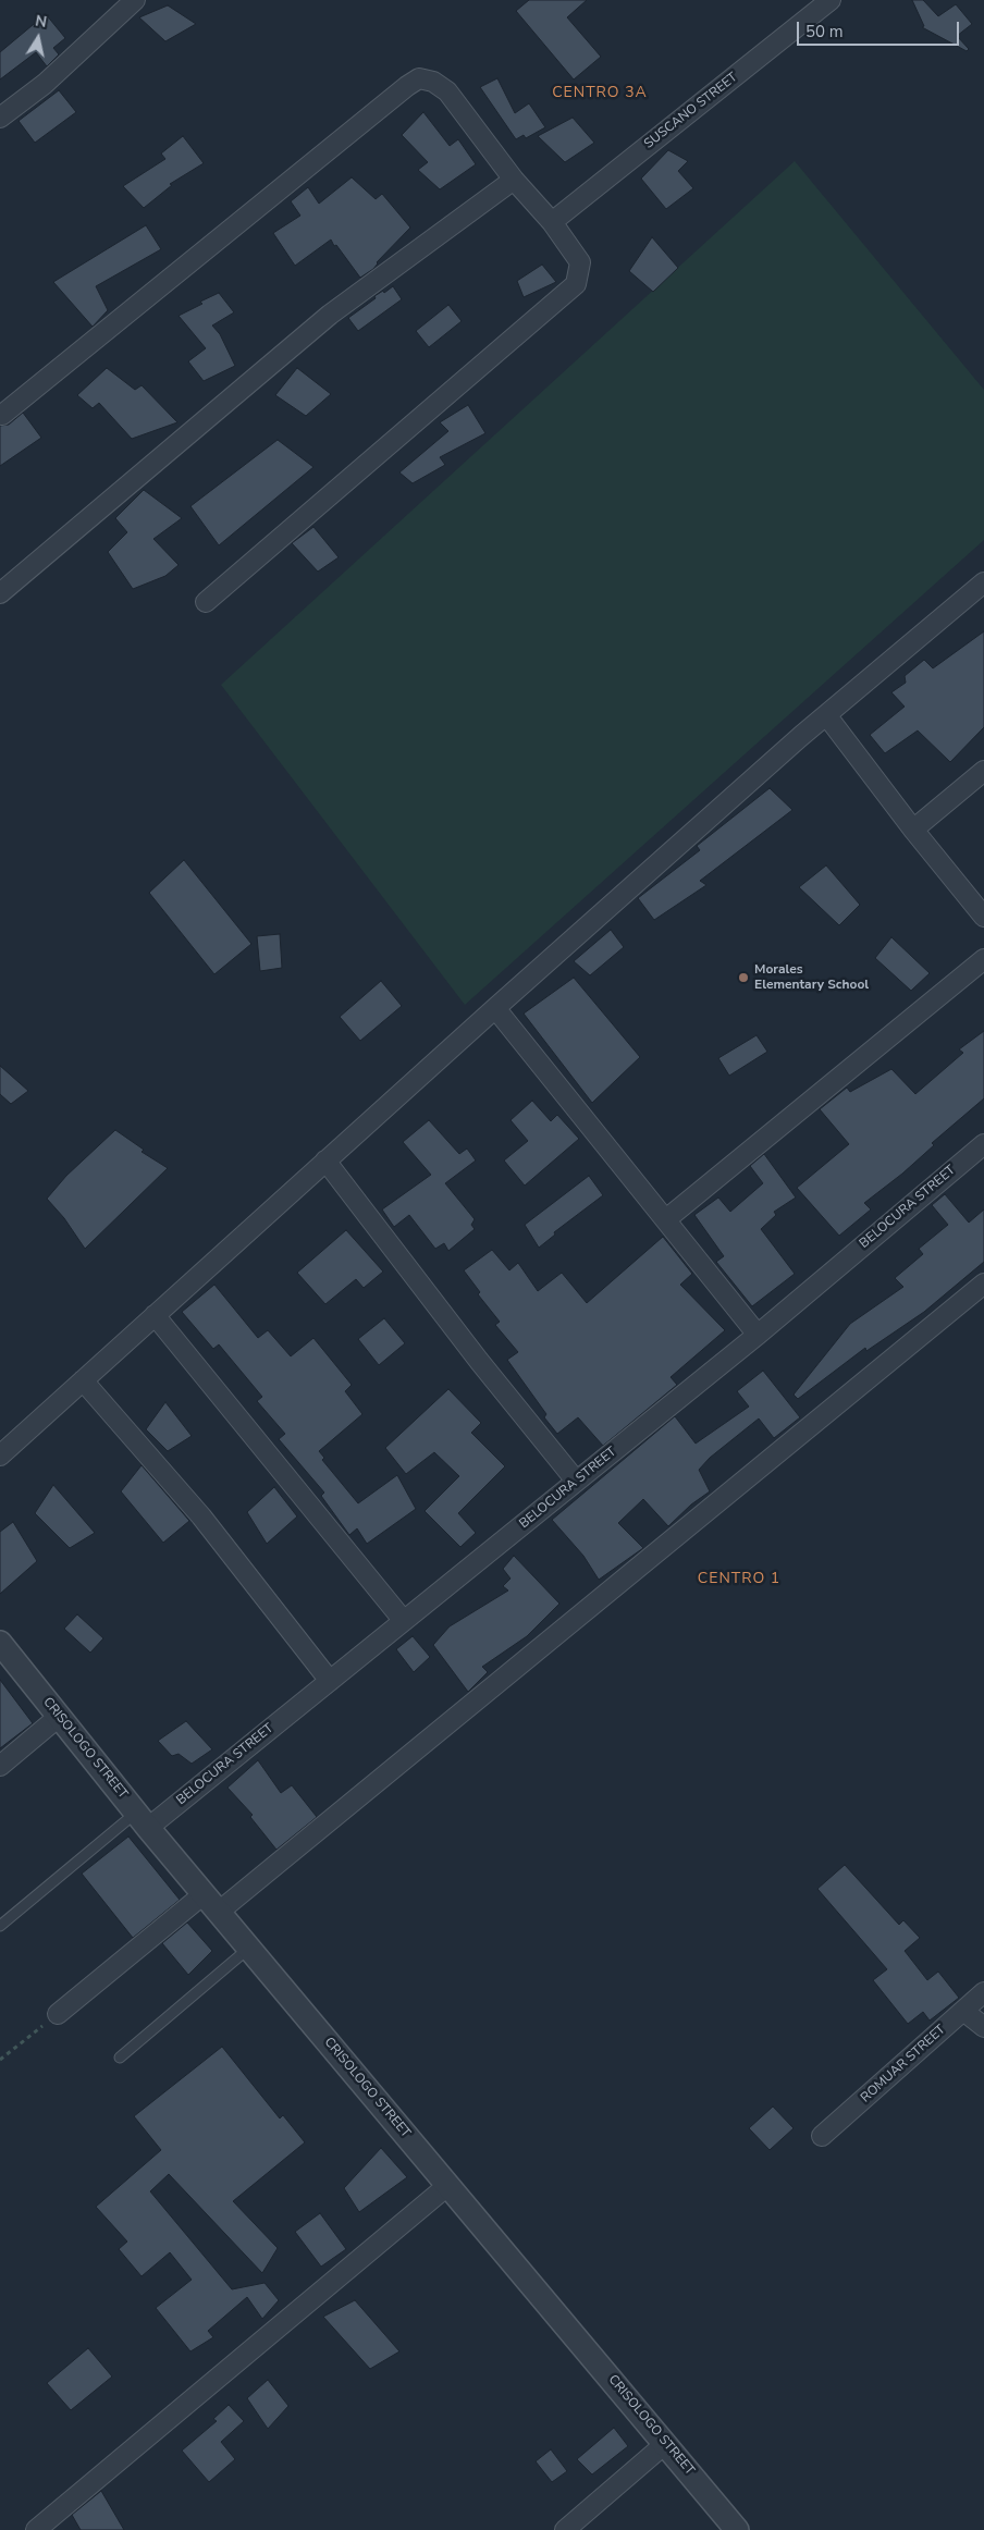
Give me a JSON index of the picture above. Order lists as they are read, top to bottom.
{
  "streets": {
    "street": [
      "SUSCANO STREET",
      "BELOCURA STREET",
      "CRISOLOGO STREET",
      "ROMUAR STREET"
    ]
  },
  "crossings": [
    ["BELOCURA STREET", "CRISOLOGO STREET"]
  ],
  "districts": ["CENTRO 3A", "CENTRO 1"],
  "places": ["Morales Elementary School"],
  "scale_bar": "50 m",
  "north": "top"
}
